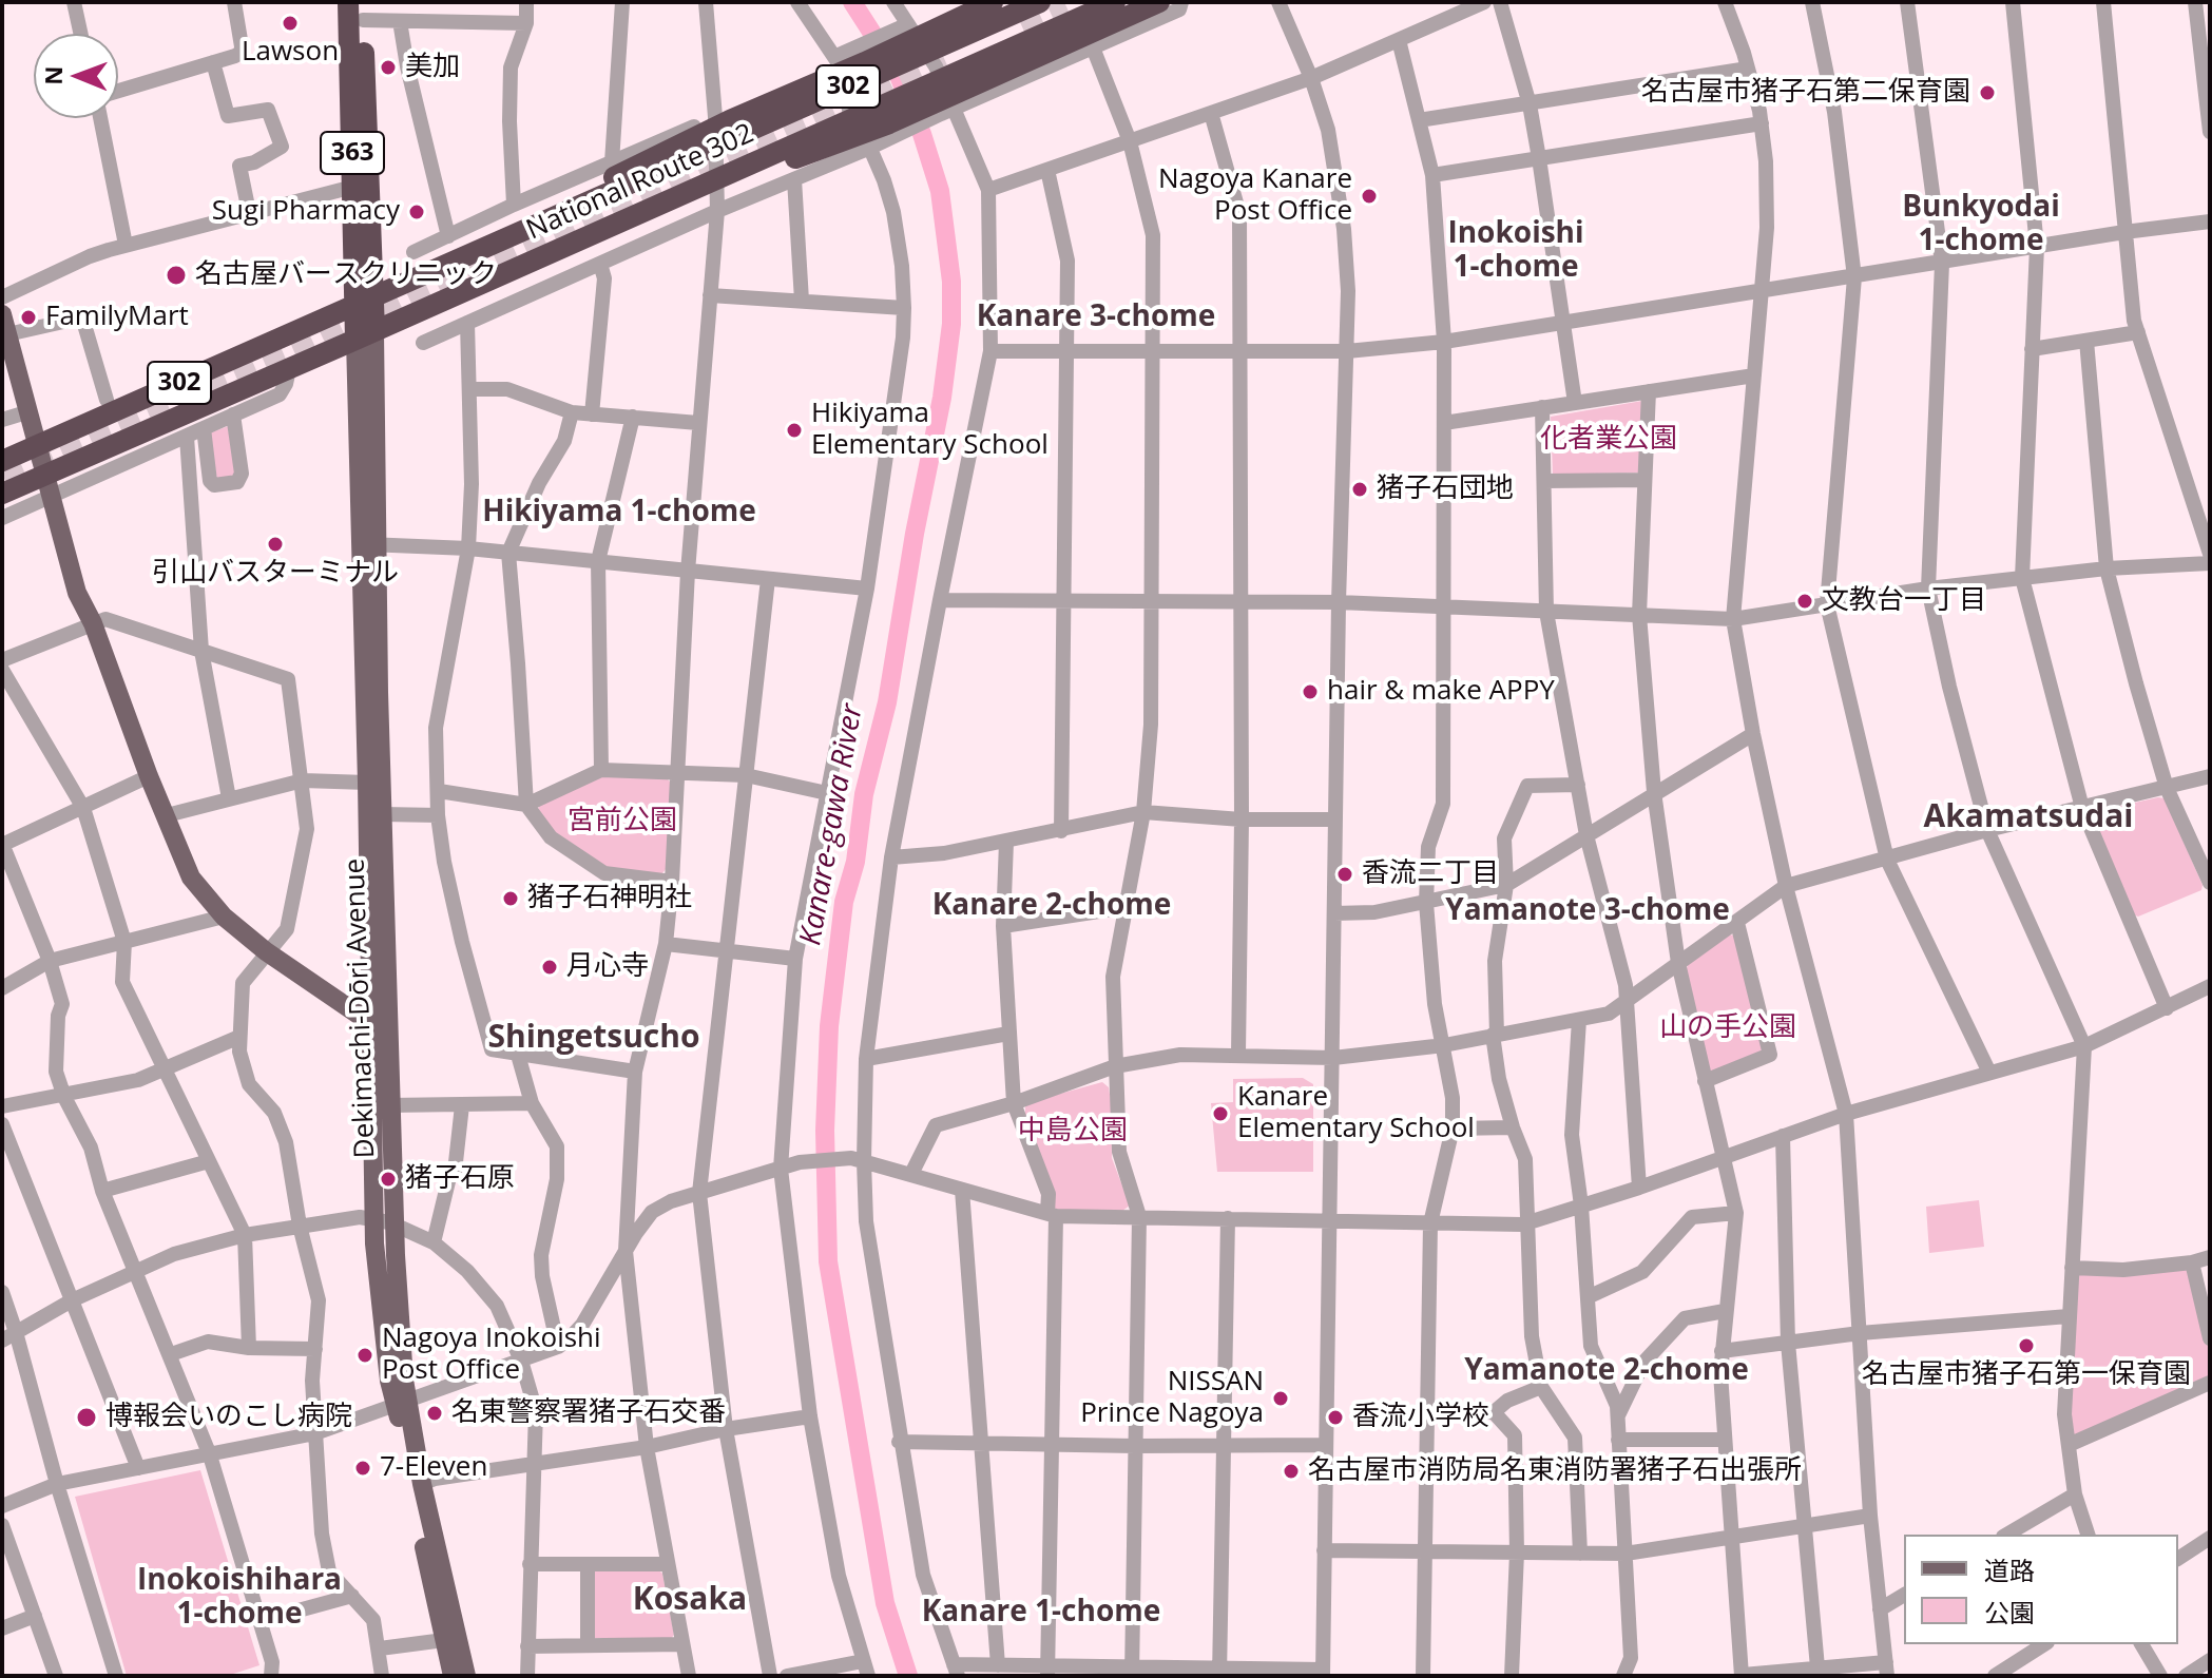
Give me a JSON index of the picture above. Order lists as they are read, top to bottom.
{
  "streets": {
    "highway": ["302", "363", "National Route 302"],
    "main road": ["Dekimachi-Dōri Avenue"]
  },
  "crossings": [
    ["363", "National Route 302"],
    ["363", "Dekimachi-Dōri Avenue"],
    ["National Route 302", "Dekimachi-Dōri Avenue"]
  ],
  "districts": [
    "Bunkyodai 1-chome",
    "Inokoishi 1-chome",
    "Kanare 3-chome",
    "Hikiyama 1-chome",
    "Akamatsudai",
    "Kanare 2-chome",
    "Yamanote 3-chome",
    "Shingetsucho",
    "Yamanote 2-chome",
    "Inokoishihara 1-chome",
    "Kosaka",
    "Kanare 1-chome"
  ],
  "water": ["Kanare-gawa River"],
  "parks": [
    "化者業公園",
    "宮前公園",
    "山の手公園",
    "中島公園"
  ],
  "places": [
    "Lawson",
    "美加",
    "名古屋市猪子石第二保育園",
    "Nagoya Kanare Post Office",
    "Sugi Pharmacy",
    "名古屋バースクリニック",
    "FamilyMart",
    "Hikiyama Elementary School",
    "猪子石団地",
    "引山バスターミナル",
    "文教台一丁目",
    "hair & make APPY",
    "香流二丁目",
    "猪子石神明社",
    "月心寺",
    "Kanare Elementary School",
    "猪子石原",
    "名古屋市猪子石第一保育園",
    "Nagoya Inokoishi Post Office",
    "NISSAN Prince Nagoya",
    "名東警察署猪子石交番",
    "博報会いのこし病院",
    "香流小学校",
    "7-Eleven",
    "名古屋市消防局名東消防署猪子石出張所"
  ],
  "legend": ["道路", "公園"],
  "north": "left"
}
